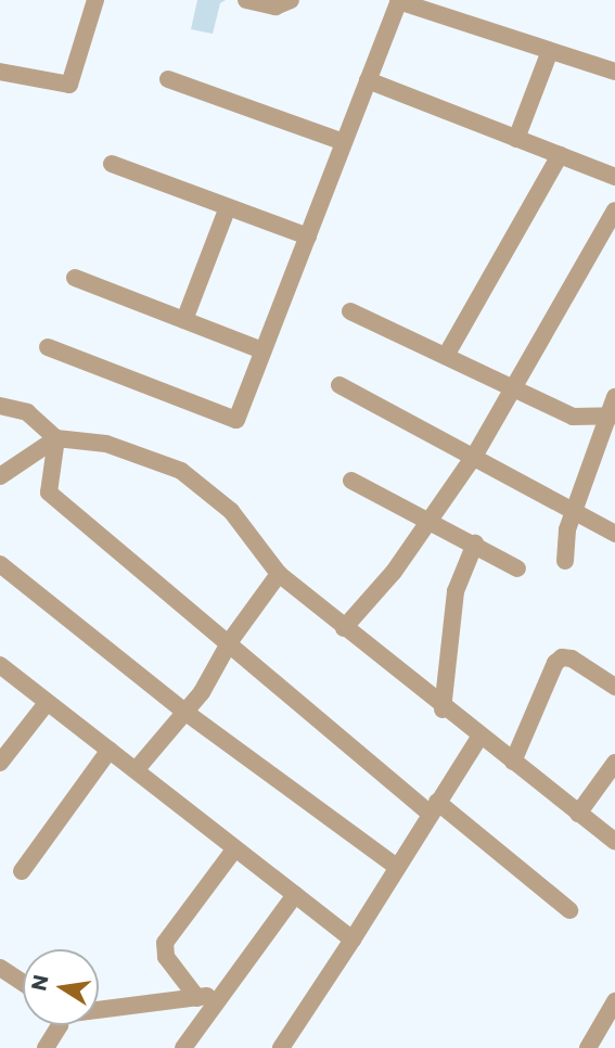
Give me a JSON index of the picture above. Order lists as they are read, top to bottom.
{
  "north": "left"
}
